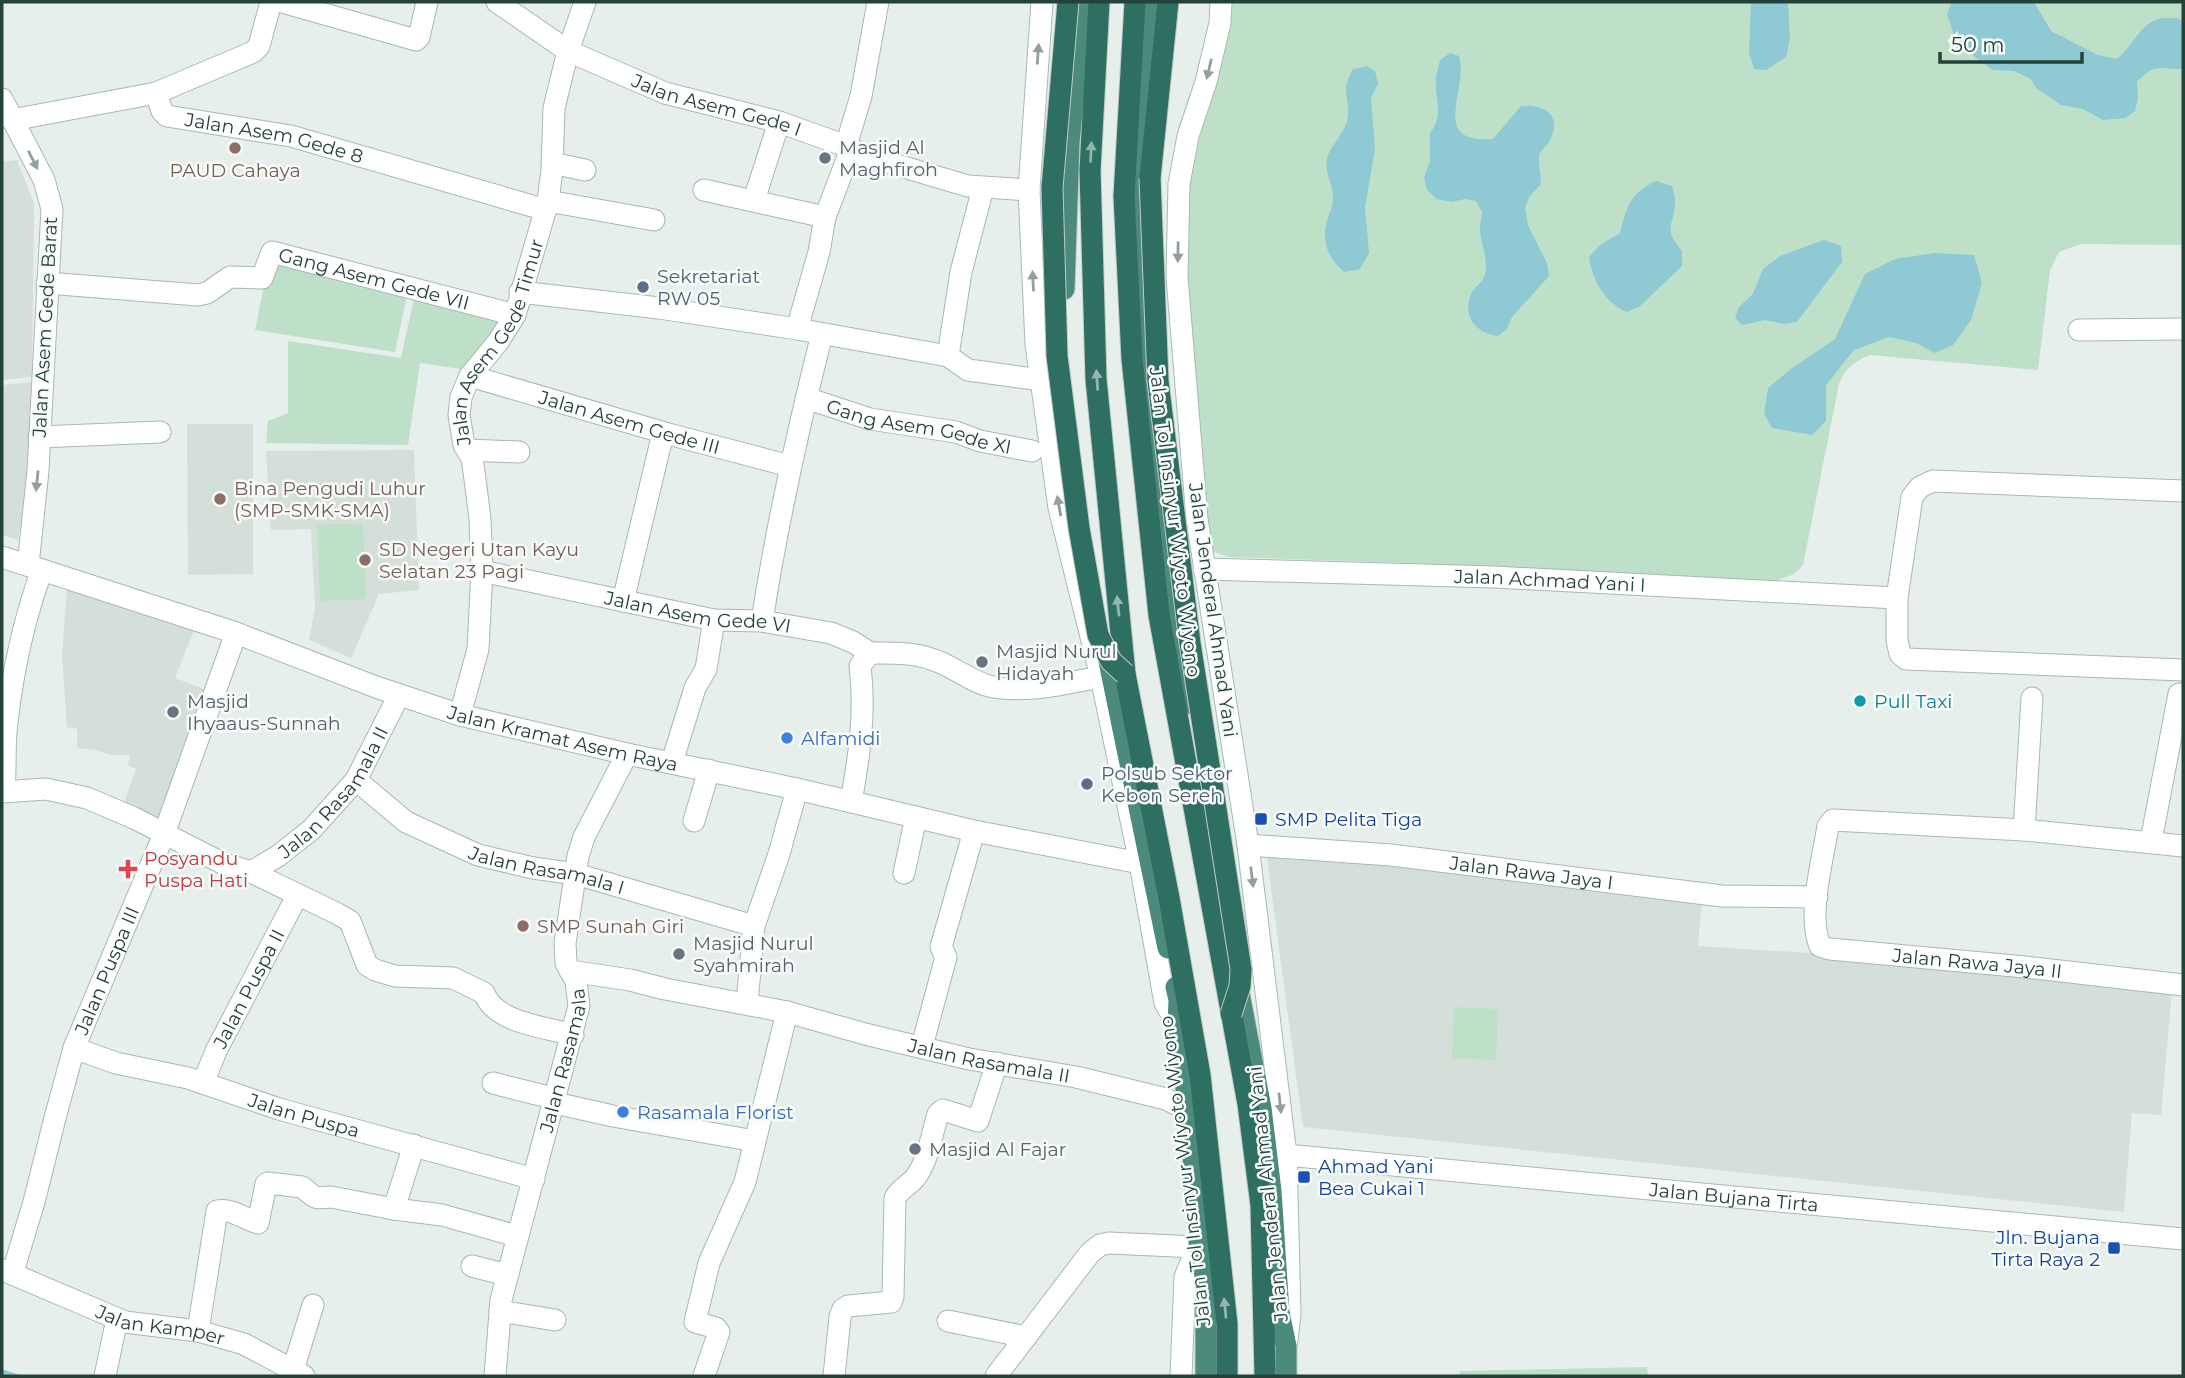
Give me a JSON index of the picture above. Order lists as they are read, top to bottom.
{
  "streets": {
    "highway": ["Jalan Tol Insinyur Wiyoto Wiyono", "Jalan Jenderal Ahmad Yani"],
    "street": [
      "Jalan Asem Gede I",
      "Jalan Asem Gede 8",
      "Gang Asem Gede VII",
      "Jalan Asem Gede Barat",
      "Jalan Asem Gede Timur",
      "Jalan Asem Gede III",
      "Gang Asem Gede XI",
      "Jalan Achmad Yani I",
      "Jalan Asem Gede VI",
      "Jalan Kramat Asem Raya",
      "Jalan Rasamala II",
      "Jalan Rasamala I",
      "Jalan Rawa Jaya I",
      "Jalan Rawa Jaya II",
      "Jalan Puspa III",
      "Jalan Puspa II",
      "Jalan Rasamala",
      "Jalan Puspa",
      "Jalan Bujana Tirta",
      "Jalan Kamper"
    ]
  },
  "crossings": [
    ["Jalan Asem Gede I", "Jalan Asem Gede Timur"],
    ["Jalan Asem Gede 8", "Jalan Asem Gede Timur"],
    ["Gang Asem Gede VII", "Jalan Asem Gede Barat"],
    ["Gang Asem Gede VII", "Jalan Asem Gede Timur"],
    ["Jalan Asem Gede Barat", "Jalan Kramat Asem Raya"],
    ["Jalan Asem Gede Timur", "Jalan Asem Gede III"],
    ["Jalan Asem Gede Timur", "Jalan Asem Gede VI"],
    ["Jalan Asem Gede Timur", "Jalan Kramat Asem Raya"],
    ["Jalan Achmad Yani I", "Jalan Jenderal Ahmad Yani"],
    ["Jalan Jenderal Ahmad Yani", "Jalan Rawa Jaya I"],
    ["Jalan Jenderal Ahmad Yani", "Jalan Bujana Tirta"],
    ["Jalan Kramat Asem Raya", "Jalan Rasamala II"],
    ["Jalan Kramat Asem Raya", "Jalan Puspa III"],
    ["Jalan Kramat Asem Raya", "Jalan Rasamala"],
    ["Jalan Rasamala II", "Jalan Rasamala I"],
    ["Jalan Rasamala II", "Jalan Rasamala"],
    ["Jalan Rasamala I", "Jalan Rasamala"],
    ["Jalan Rawa Jaya I", "Jalan Rawa Jaya II"],
    ["Jalan Puspa III", "Jalan Puspa"],
    ["Jalan Puspa III", "Jalan Kamper"],
    ["Jalan Puspa II", "Jalan Puspa"],
    ["Jalan Rasamala", "Jalan Puspa"]
  ],
  "one_way": ["Jalan Asem Gede Barat"],
  "places": {
    "other": [
      "PAUD Cahaya",
      "Masjid Al Maghfiroh",
      "Sekretariat RW 05",
      "Bina Pengudi Luhur (SMP-SMK-SMA)",
      "SD Negeri Utan Kayu Selatan 23 Pagi",
      "Masjid Nurul Hidayah",
      "Pull Taxi",
      "Masjid Ihyaaus-Sunnah",
      "Alfamidi",
      "Polsub Sektor Kebon Sereh",
      "SMP Sunah Giri",
      "Masjid Nurul Syahmirah",
      "Rasamala Florist",
      "Masjid Al Fajar"
    ],
    "transit": ["SMP Pelita Tiga", "Ahmad Yani Bea Cukai 1", "Jln. Bujana Tirta Raya 2"],
    "health": ["Posyandu Puspa Hati"]
  },
  "scale_bar": "50 m"
}
